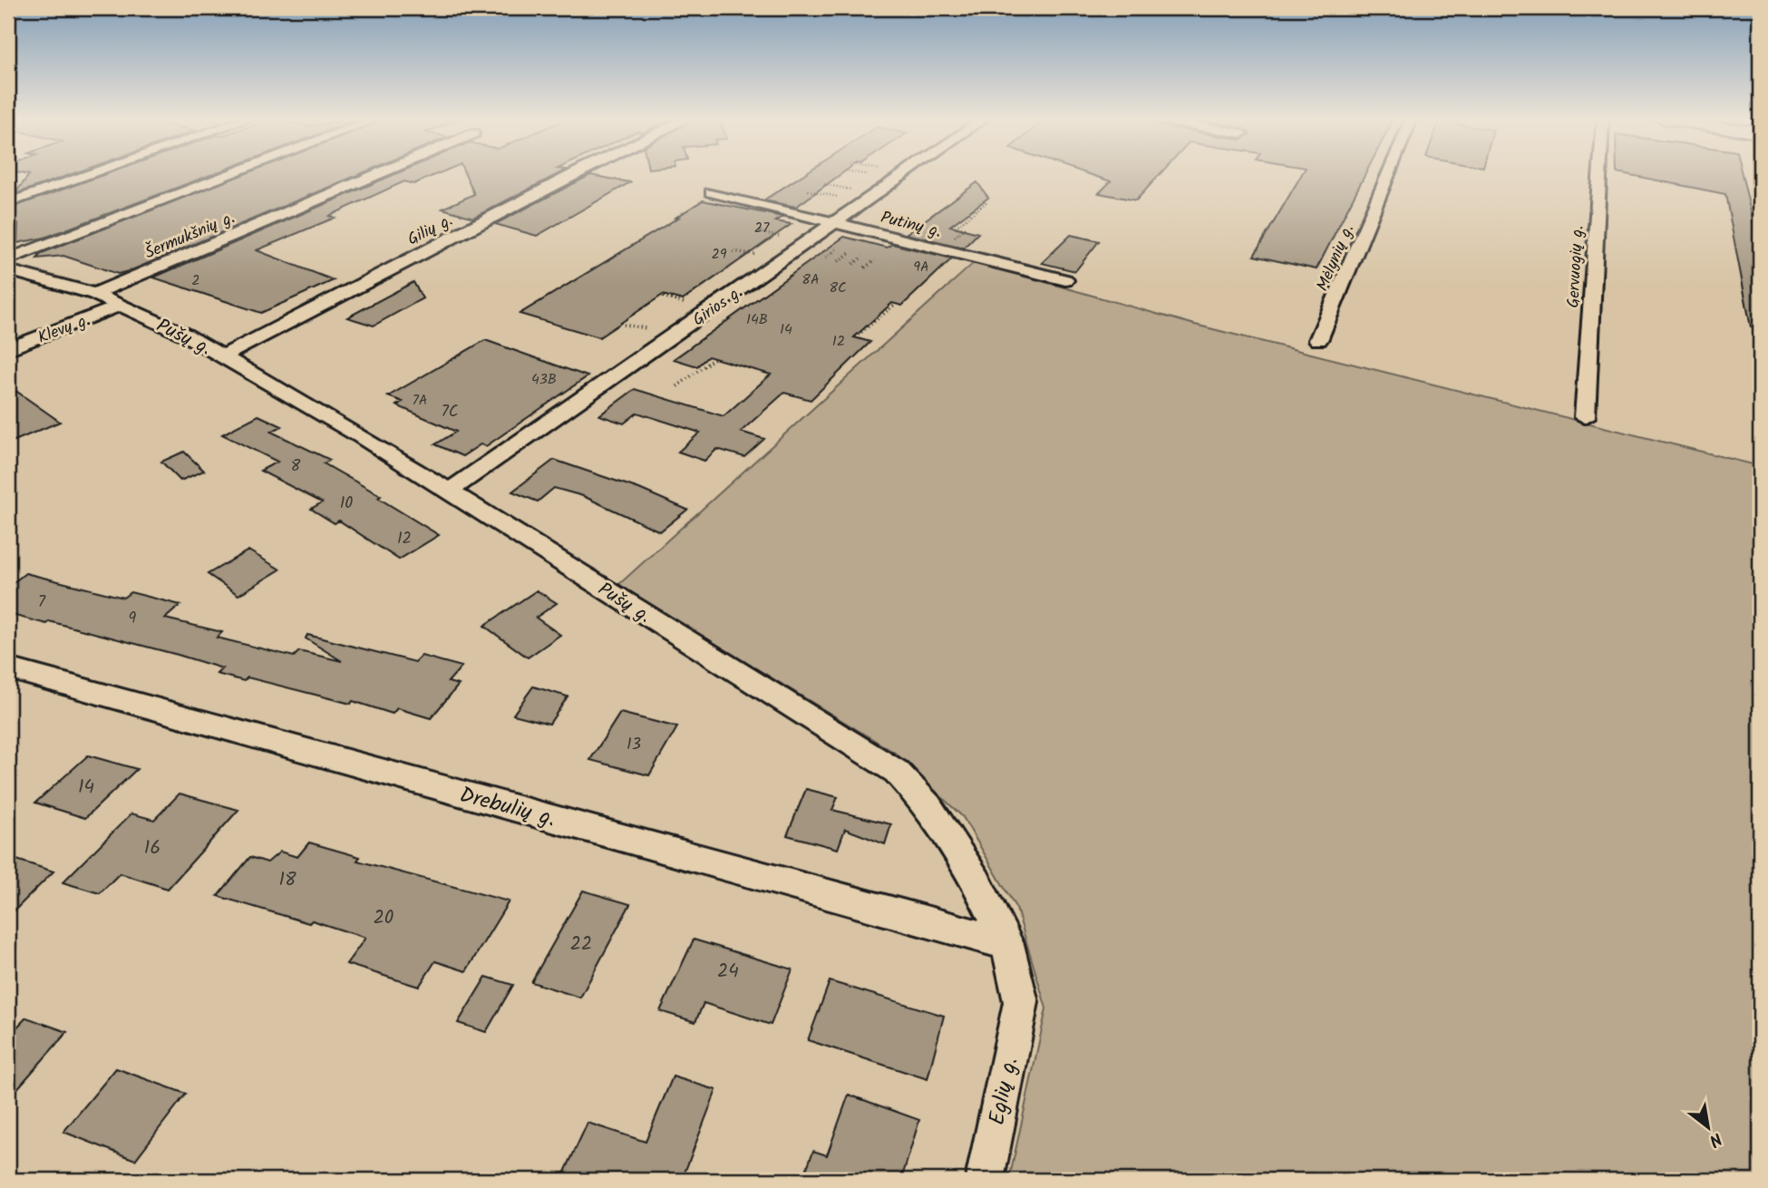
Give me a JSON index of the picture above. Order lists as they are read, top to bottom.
{
  "streets": {
    "street": [
      "Putinų g.",
      "Gilių g.",
      "Šermukšnių g.",
      "Mėlynių g.",
      "Gervuogių g.",
      "Girios g.",
      "Klevų g.",
      "Pušų g.",
      "Drebulių g.",
      "Eglių g."
    ]
  },
  "crossings": [
    ["Putinų g.", "Girios g."],
    ["Gilių g.", "Pušų g."],
    ["Šermukšnių g.", "Pušų g."],
    ["Girios g.", "Pušų g."],
    ["Klevų g.", "Pušų g."],
    ["Pušų g.", "Drebulių g."],
    ["Pušų g.", "Eglių g."]
  ],
  "house_numbers": [
    "27",
    "29",
    "9A",
    "8A",
    "2",
    "8C",
    "14B",
    "14",
    "12",
    "43B",
    "7A",
    "7C",
    "8",
    "10",
    "12",
    "7",
    "9",
    "13",
    "14",
    "16",
    "18",
    "20",
    "22",
    "24"
  ],
  "north": "bottom right"
}
